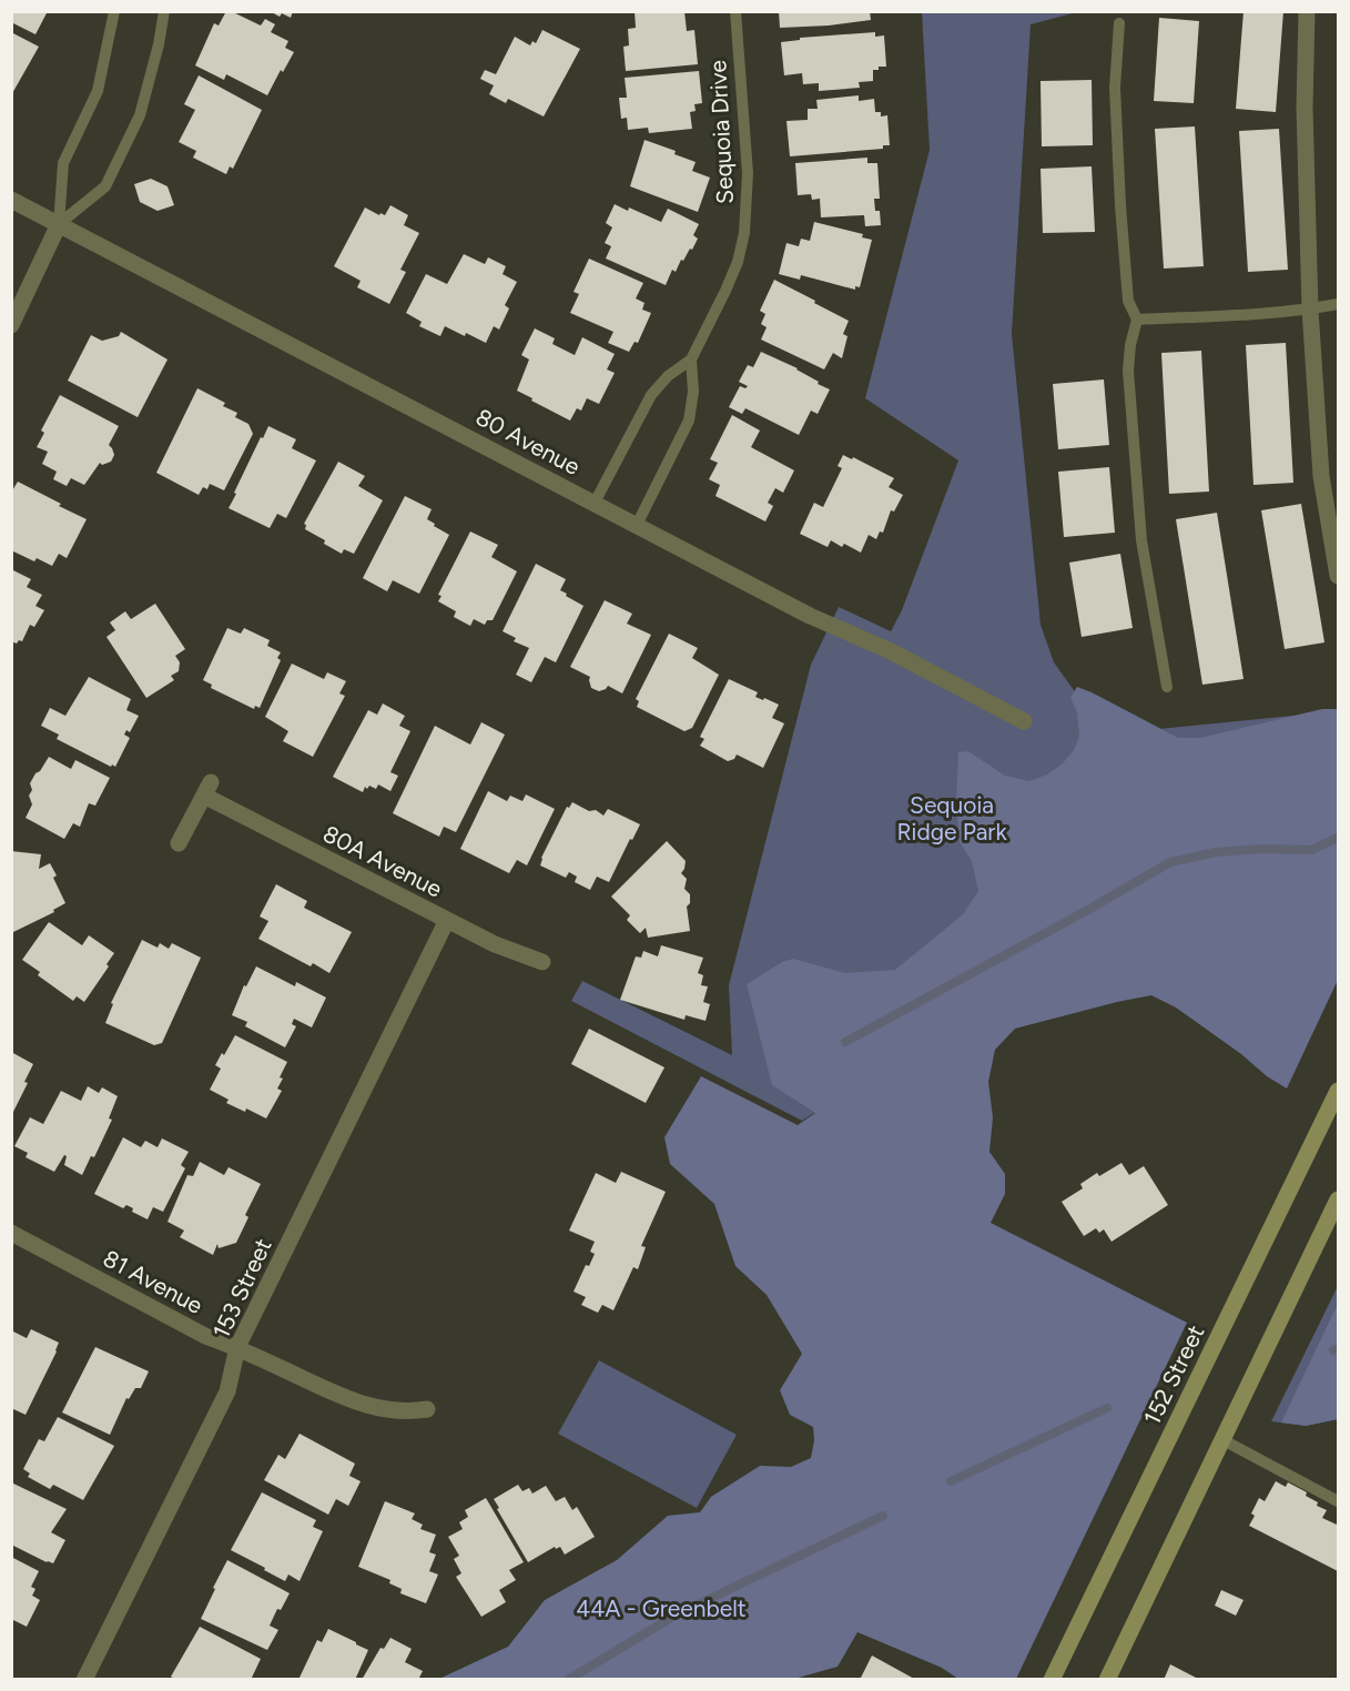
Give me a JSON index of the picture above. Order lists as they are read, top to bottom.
{
  "streets": {
    "main road": ["152 Street"],
    "street": [
      "80 Avenue",
      "80A Avenue",
      "81 Avenue",
      "153 Street"
    ],
    "lane": ["Sequoia Drive"]
  },
  "crossings": [
    ["Sequoia Drive", "80 Avenue"],
    ["80A Avenue", "153 Street"],
    ["81 Avenue", "153 Street"]
  ],
  "parks": ["Sequoia Ridge Park", "44A - Greenbelt"]
}
